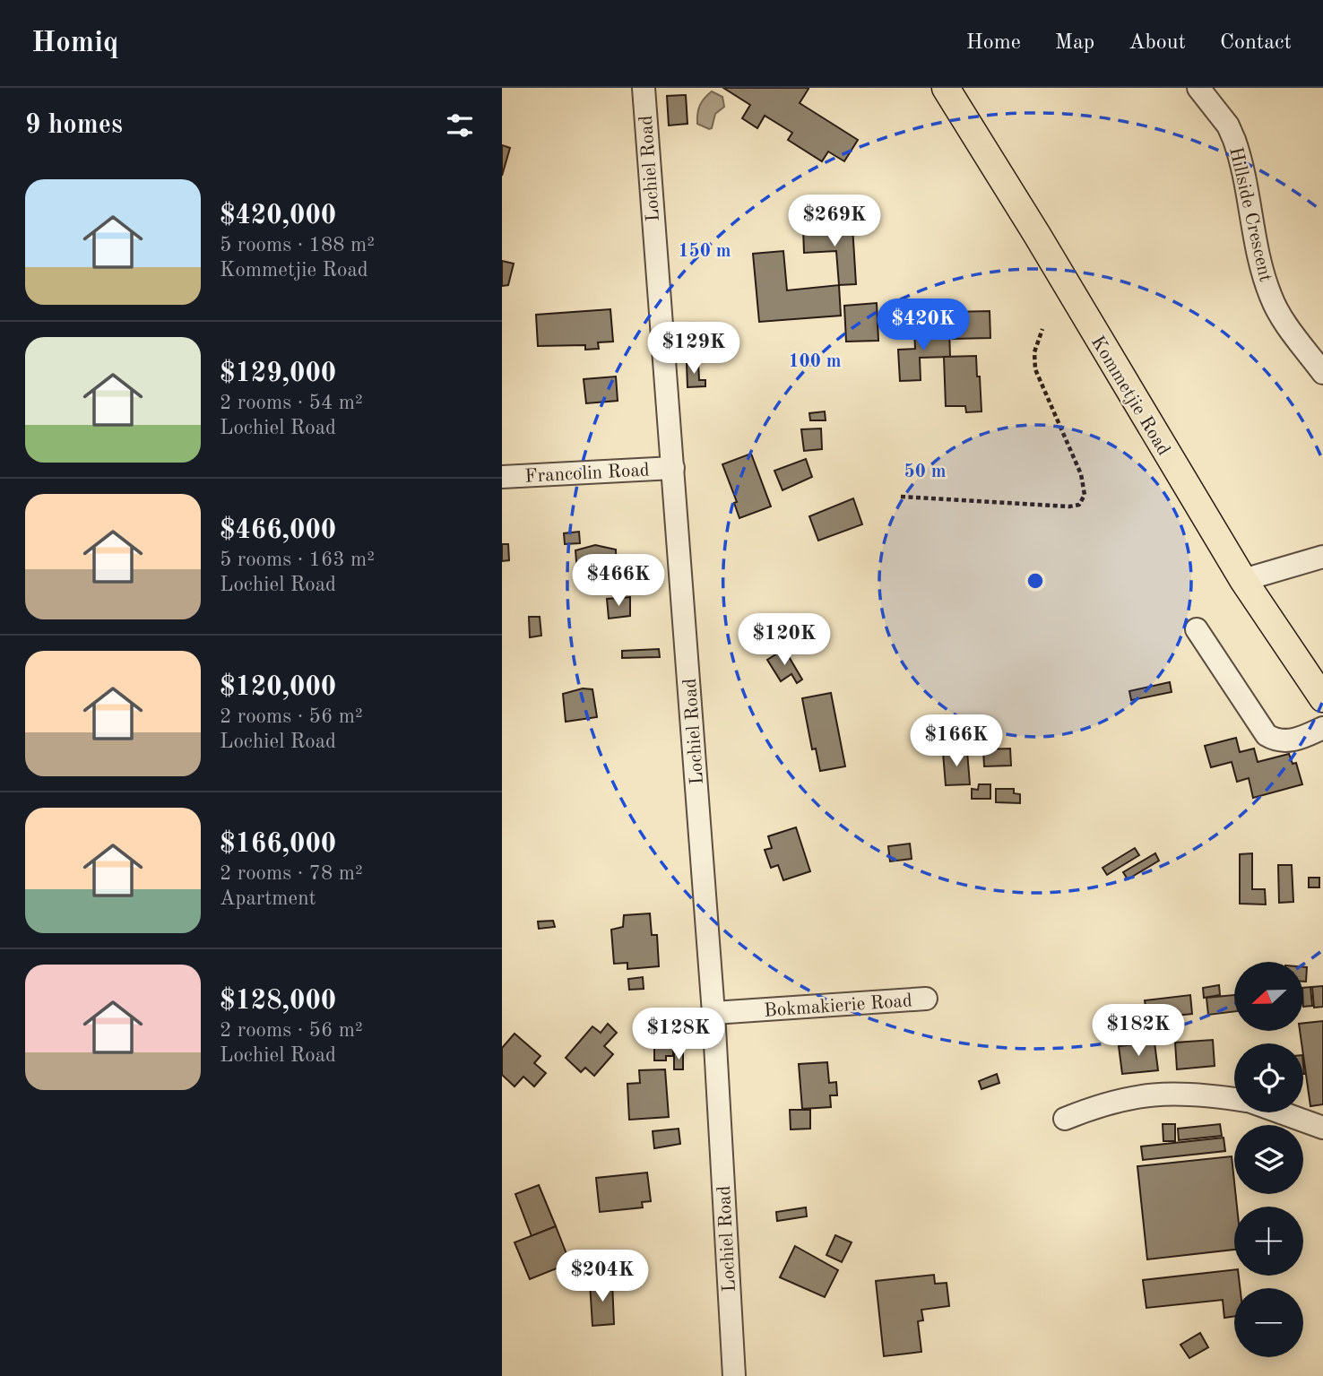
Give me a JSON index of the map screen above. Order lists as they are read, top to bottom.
{
  "streets": {
    "main road": ["Kommetjie Road"],
    "street": [
      "Lochiel Road",
      "Hillside Crescent",
      "Francolin Road",
      "Bokmakierie Road"
    ]
  },
  "crossings": [
    ["Lochiel Road", "Francolin Road"],
    ["Lochiel Road", "Bokmakierie Road"]
  ],
  "north": "left",
  "page": {
    "header": "Homiq",
    "nav": [
      "Home",
      "Map",
      "About",
      "Contact"
    ],
    "heading": "9 homes",
    "list": [
      {
        "name": "$420,000",
        "note": "5 rooms · 188 m² · Kommetjie Road"
      },
      {
        "name": "$129,000",
        "note": "2 rooms · 54 m² · Lochiel Road"
      },
      {
        "name": "$466,000",
        "note": "5 rooms · 163 m² · Lochiel Road"
      },
      {
        "name": "$120,000",
        "note": "2 rooms · 56 m² · Lochiel Road"
      },
      {
        "name": "$166,000",
        "note": "2 rooms · 78 m² · Apartment"
      },
      {
        "name": "$128,000",
        "note": "2 rooms · 56 m² · Lochiel Road"
      }
    ],
    "price": [
      "$269K",
      "$420K",
      "$129K",
      "$466K",
      "$120K",
      "$166K",
      "$182K",
      "$128K",
      "$204K"
    ],
    "map_buttons": ["+", "−"]
  },
  "rings": ["150 m", "100 m", "50 m"]
}
